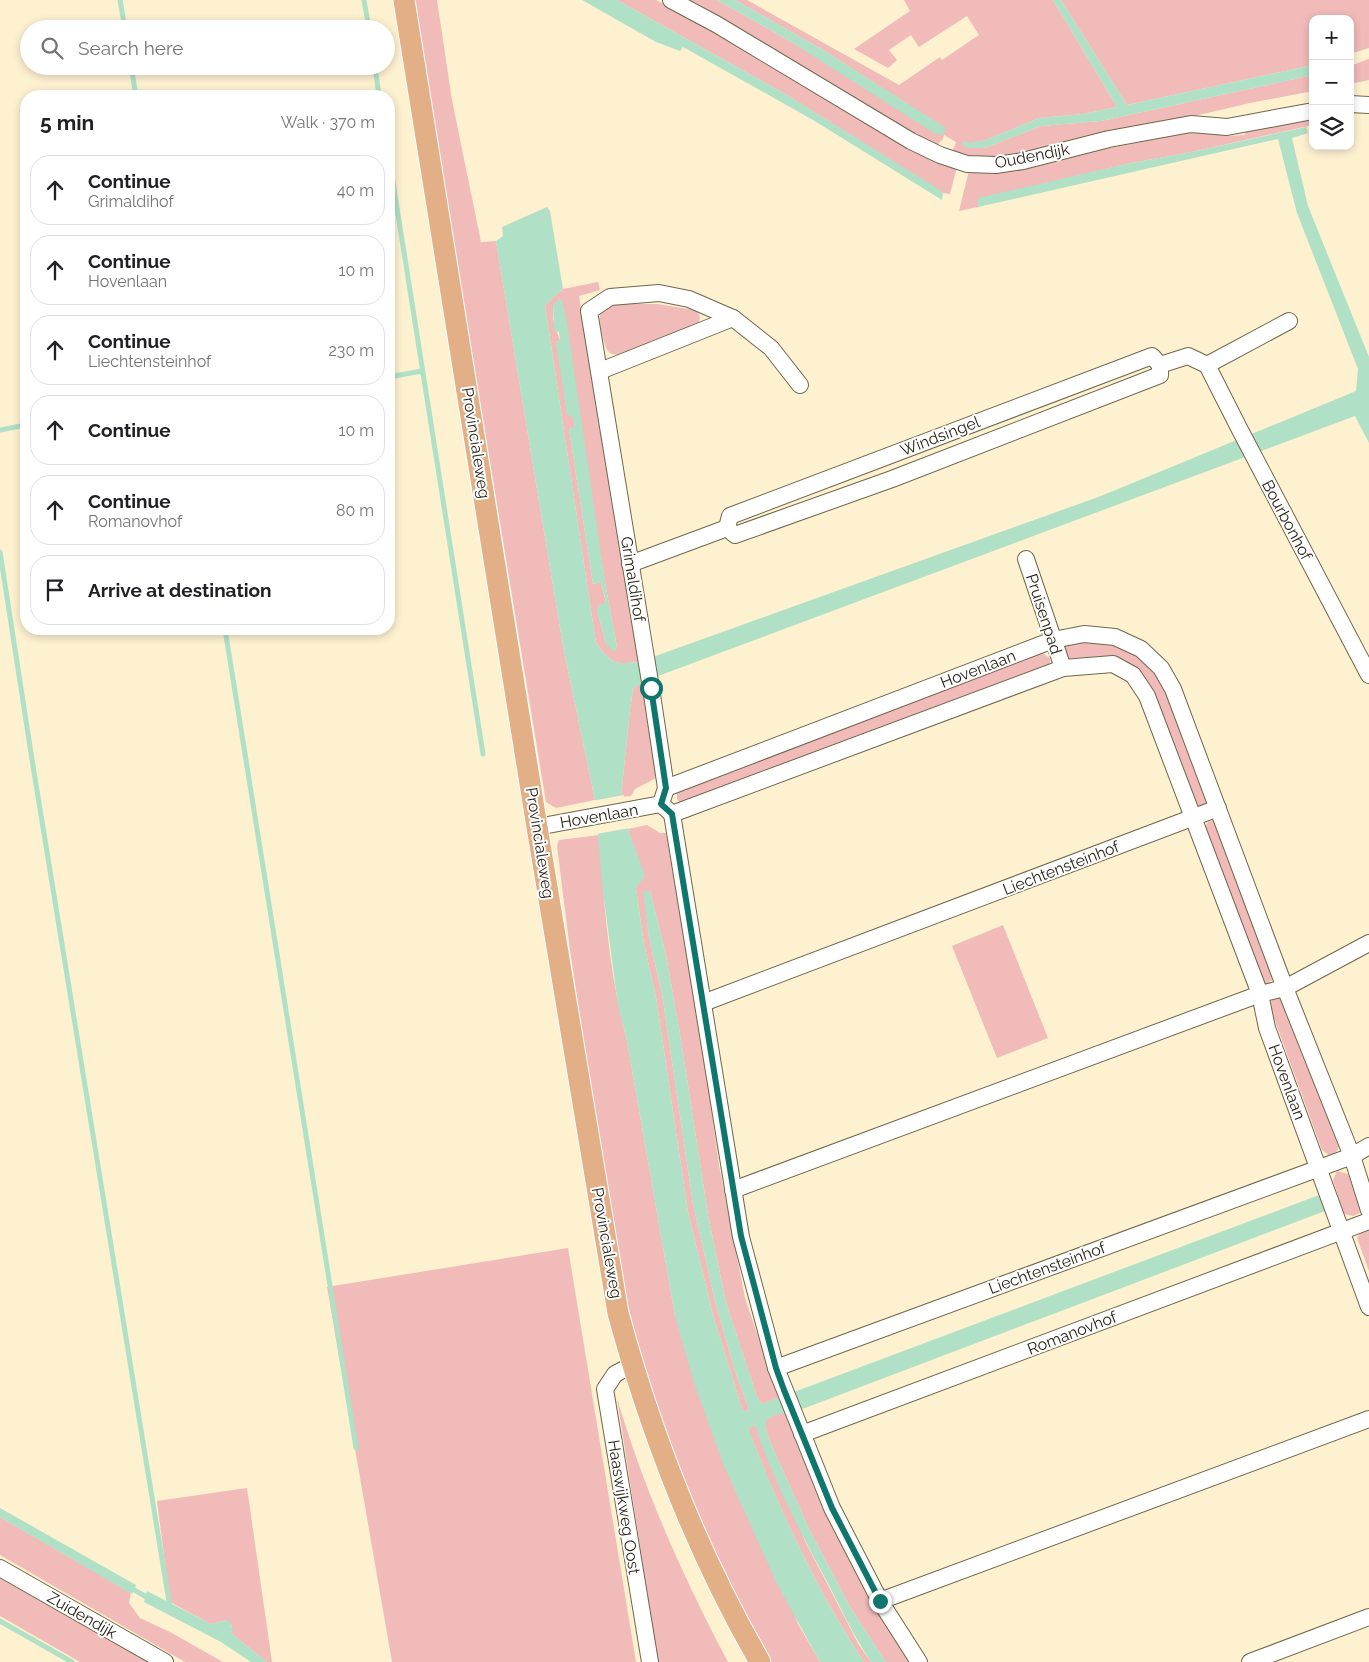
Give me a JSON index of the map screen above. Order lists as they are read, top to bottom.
{
  "streets": {
    "main road": ["Provincialeweg"],
    "street": [
      "Oudendijk",
      "Windsingel",
      "Bourbonhof",
      "Grimaldihof",
      "Pruisenpad",
      "Hovenlaan",
      "Liechtensteinhof",
      "Romanovhof",
      "Haaswijkweg Oost",
      "Zuidendijk"
    ]
  },
  "crossings": [
    ["Windsingel", "Bourbonhof"],
    ["Windsingel", "Grimaldihof"],
    ["Provincialeweg", "Hovenlaan"],
    ["Provincialeweg", "Haaswijkweg Oost"],
    ["Grimaldihof", "Hovenlaan"],
    ["Pruisenpad", "Hovenlaan"],
    ["Hovenlaan", "Liechtensteinhof"],
    ["Hovenlaan", "Romanovhof"]
  ],
  "page": {
    "map_buttons": ["+", "−"],
    "search": "Search here",
    "heading": ["5 min", "Walk · 370 m"],
    "list": [
      ["Continue", "Grimaldihof", "40 m"],
      ["Continue", "Hovenlaan", "10 m"],
      ["Continue", "Liechtensteinhof", "230 m"],
      ["Continue", "10 m"],
      ["Continue", "Romanovhof", "80 m"],
      "Arrive at destination"
    ]
  }
}
